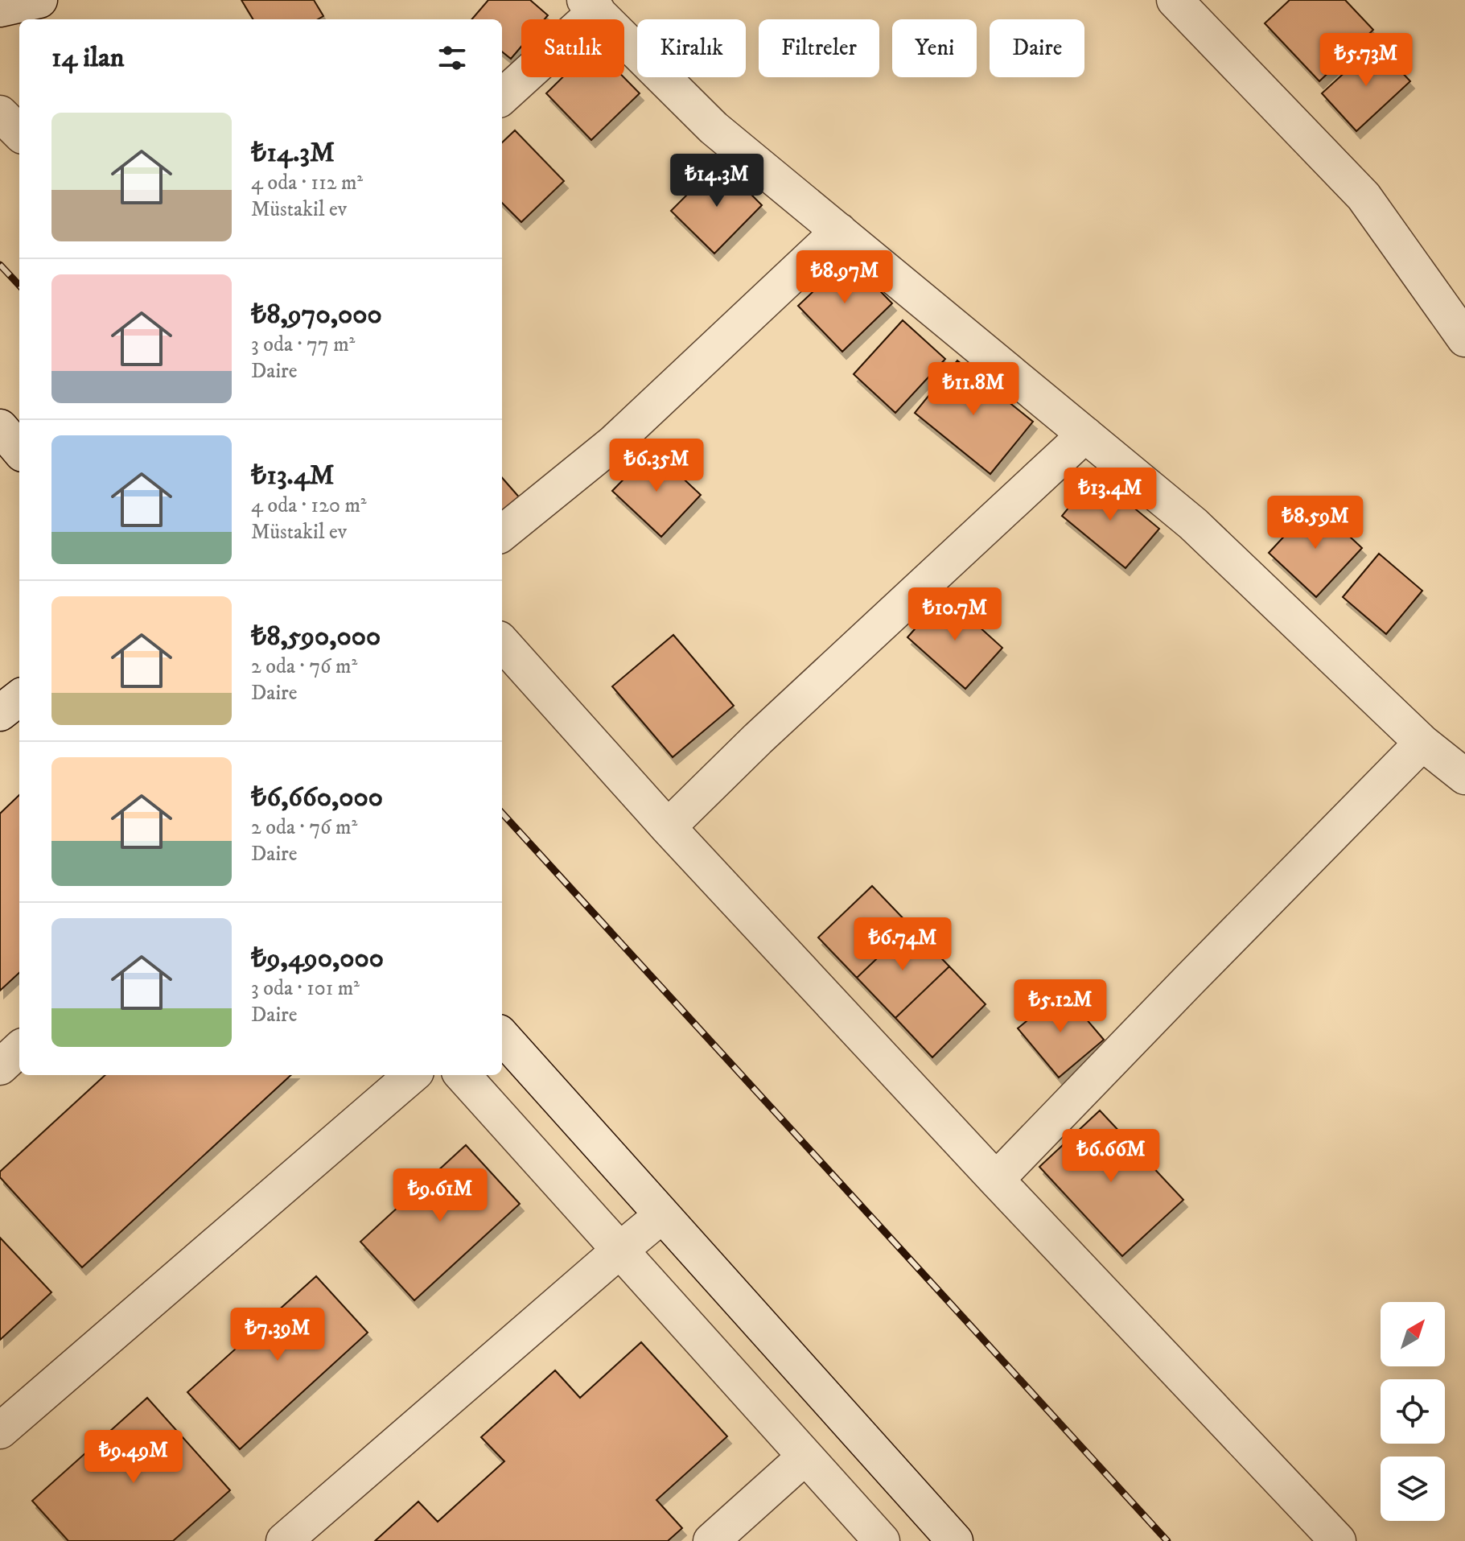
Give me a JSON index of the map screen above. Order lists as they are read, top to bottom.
{
  "north": "top right",
  "page": {
    "chip": [
      "Satılık",
      "Kiralık",
      "Filtreler",
      "Yeni",
      "Daire"
    ],
    "heading": "14 ilan",
    "price": [
      "₺5.73M",
      "₺14.3M",
      "₺8.97M",
      "₺11.8M",
      "₺6.35M",
      "₺13.4M",
      "₺8.59M",
      "₺10.7M",
      "₺6.74M",
      "₺5.12M",
      "₺6.66M",
      "₺9.61M",
      "₺7.39M",
      "₺9.49M"
    ],
    "list": [
      {
        "name": "₺14.3M",
        "note": "4 oda · 112 m² · Müstakil ev"
      },
      {
        "name": "₺8,970,000",
        "note": "3 oda · 77 m² · Daire"
      },
      {
        "name": "₺13.4M",
        "note": "4 oda · 120 m² · Müstakil ev"
      },
      {
        "name": "₺8,590,000",
        "note": "2 oda · 76 m² · Daire"
      },
      {
        "name": "₺6,660,000",
        "note": "2 oda · 76 m² · Daire"
      },
      {
        "name": "₺9,490,000",
        "note": "3 oda · 101 m² · Daire"
      }
    ]
  }
}
